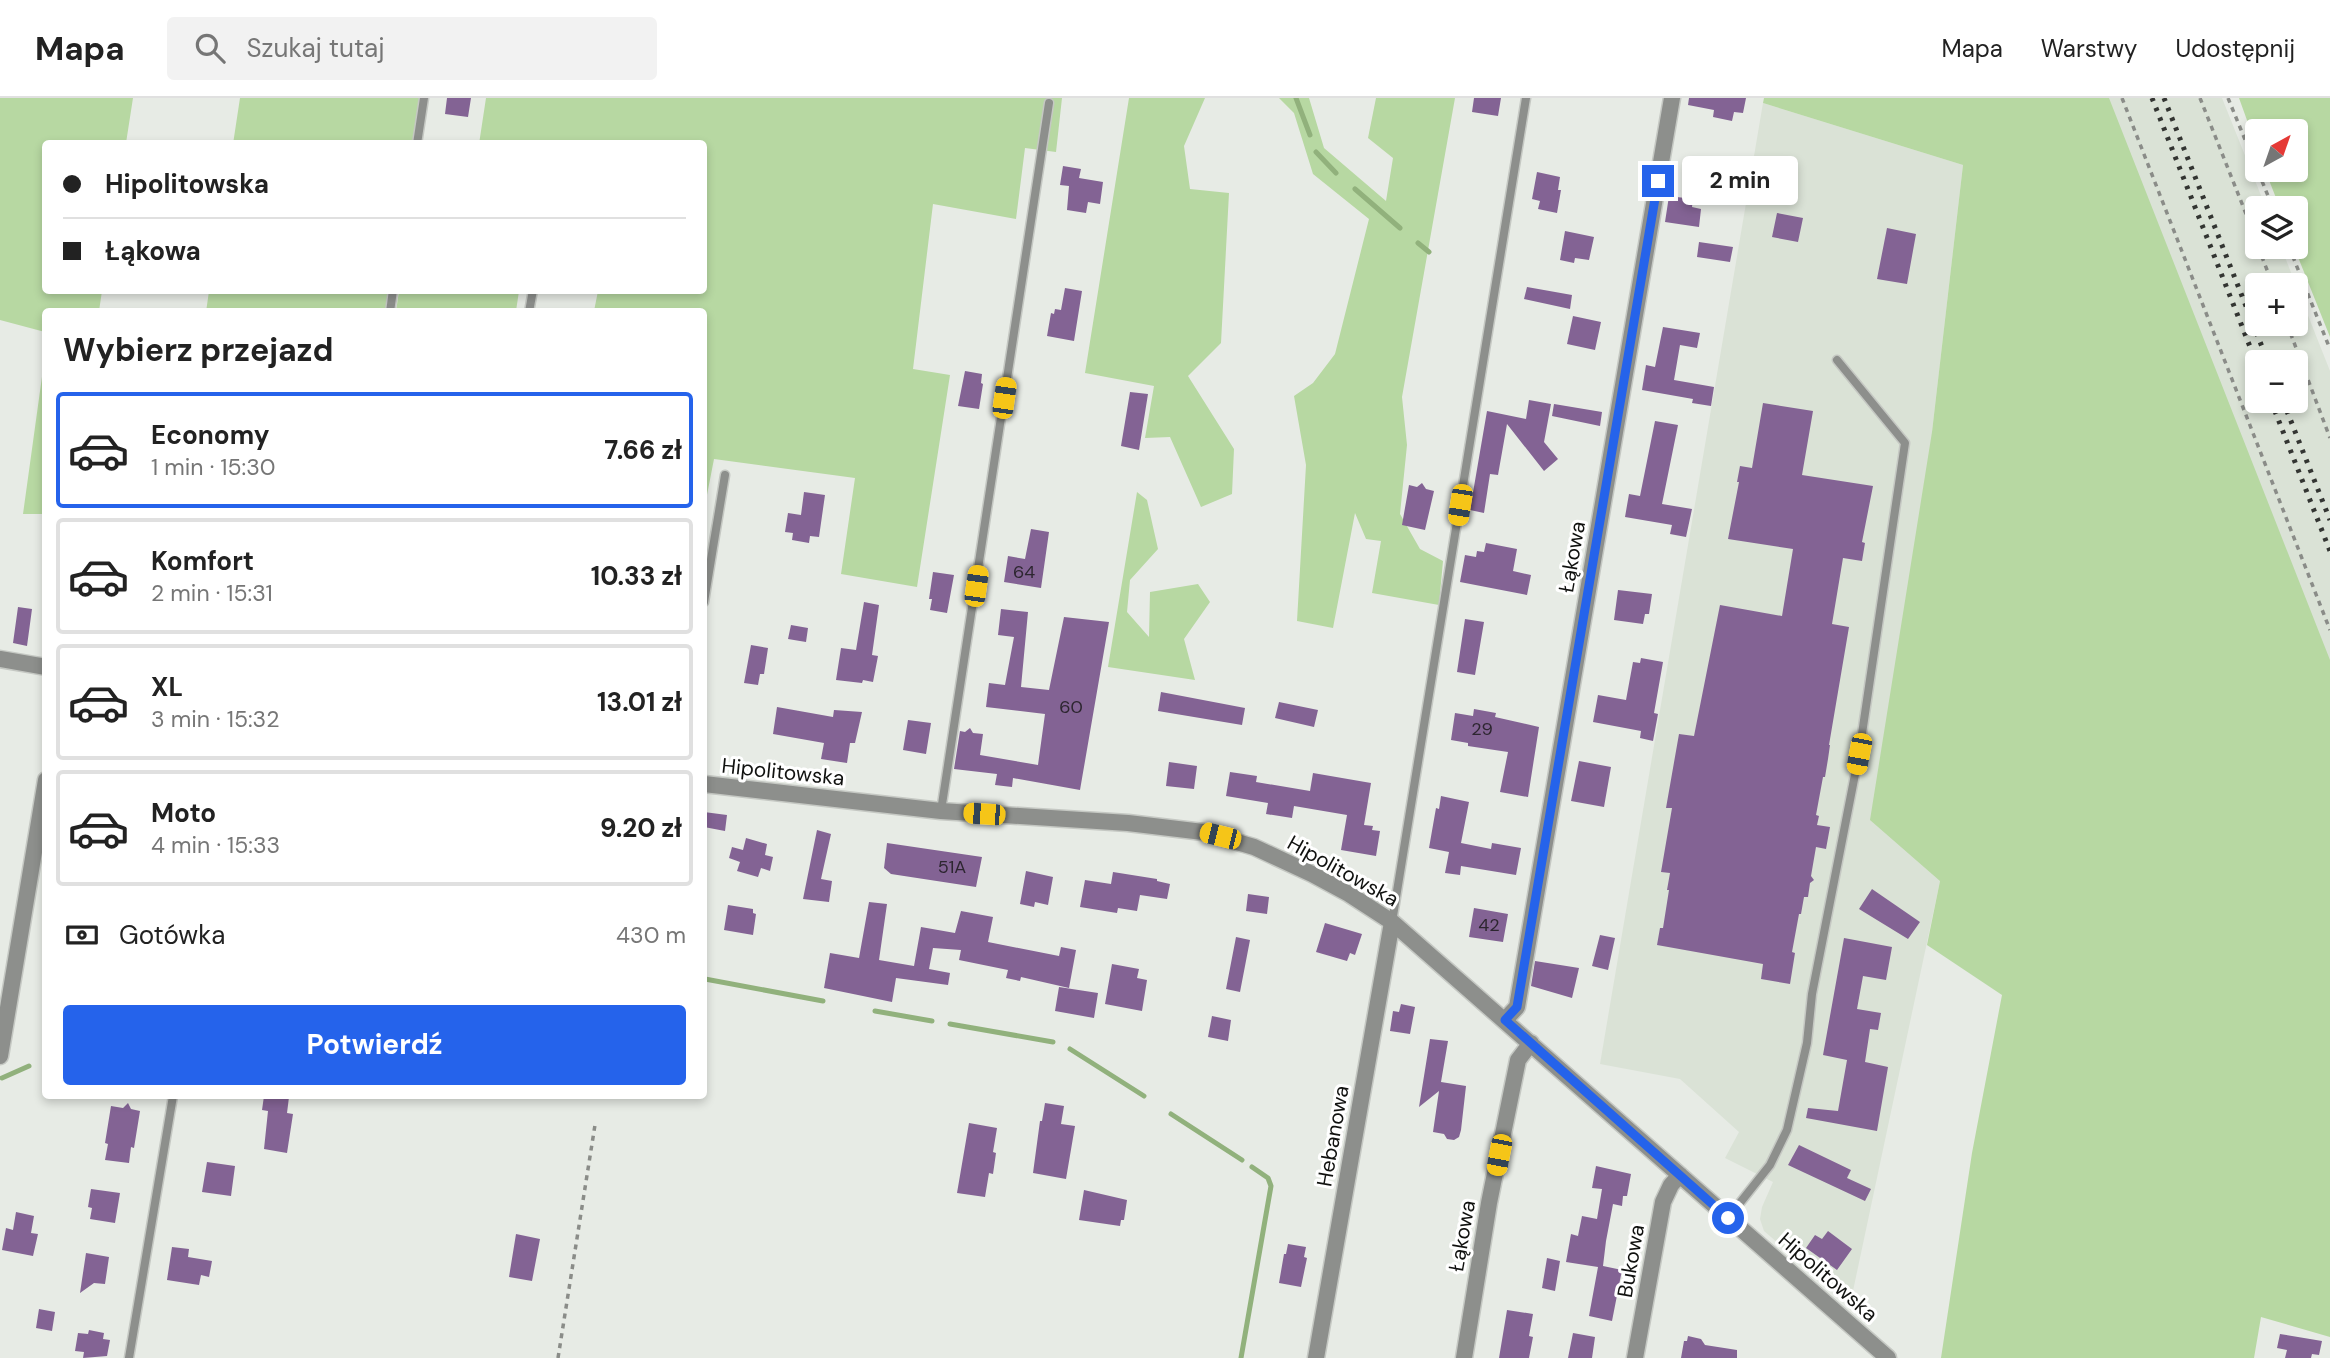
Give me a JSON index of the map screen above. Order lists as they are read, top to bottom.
{
  "streets": {
    "street": [
      "Łąkowa",
      "Hipolitowska",
      "Hebanowa",
      "Bukowa"
    ]
  },
  "crossings": [
    ["Łąkowa", "Hipolitowska"],
    ["Hipolitowska", "Hebanowa"],
    ["Hipolitowska", "Bukowa"]
  ],
  "house_numbers": [
    "64",
    "60",
    "29",
    "51A",
    "42"
  ],
  "north": "top right",
  "page": {
    "header": "Mapa",
    "search": "Szukaj tutaj",
    "nav": ["Mapa", "Warstwy", "Udostępnij"],
    "map_buttons": ["+", "−"],
    "banner": ["Hipolitowska", "Łąkowa"],
    "bubble": "2 min",
    "heading": "Wybierz przejazd",
    "list": [
      {
        "name": "Economy",
        "note": "1 min · 15:30",
        "value": "7.66 zł"
      },
      {
        "name": "Komfort",
        "note": "2 min · 15:31",
        "value": "10.33 zł"
      },
      {
        "name": "XL",
        "note": "3 min · 15:32",
        "value": "13.01 zł"
      },
      {
        "name": "Moto",
        "note": "4 min · 15:33",
        "value": "9.20 zł"
      }
    ],
    "pay": ["Gotówka", "430 m"],
    "buttons": "Potwierdź"
  }
}
